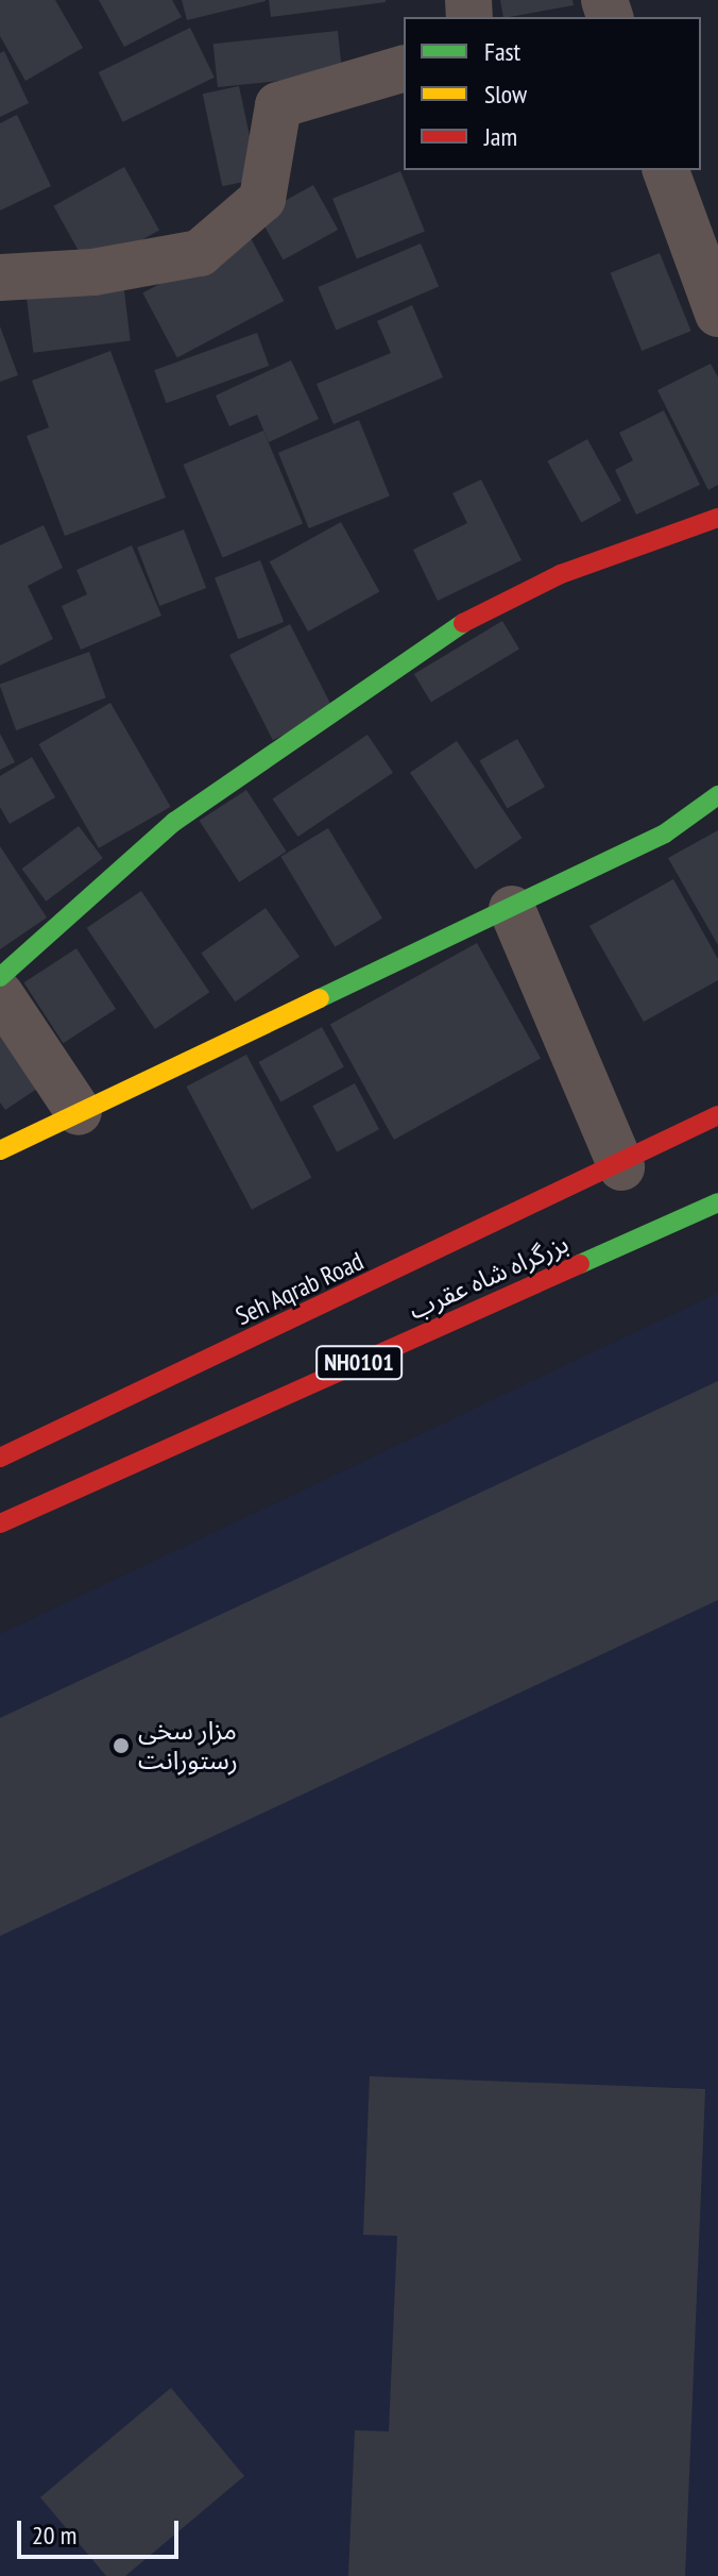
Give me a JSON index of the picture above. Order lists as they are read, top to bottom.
{
  "streets": {
    "main road": ["بزرگراه شاه عقرب", "Seh Aqrab Road", "NH0101"]
  },
  "crossings": [
    ["Seh Aqrab Road", "NH0101"]
  ],
  "places": ["مزار سخی رستورانت"],
  "legend": ["Fast", "Slow", "Jam"],
  "scale_bar": "20 m"
}
